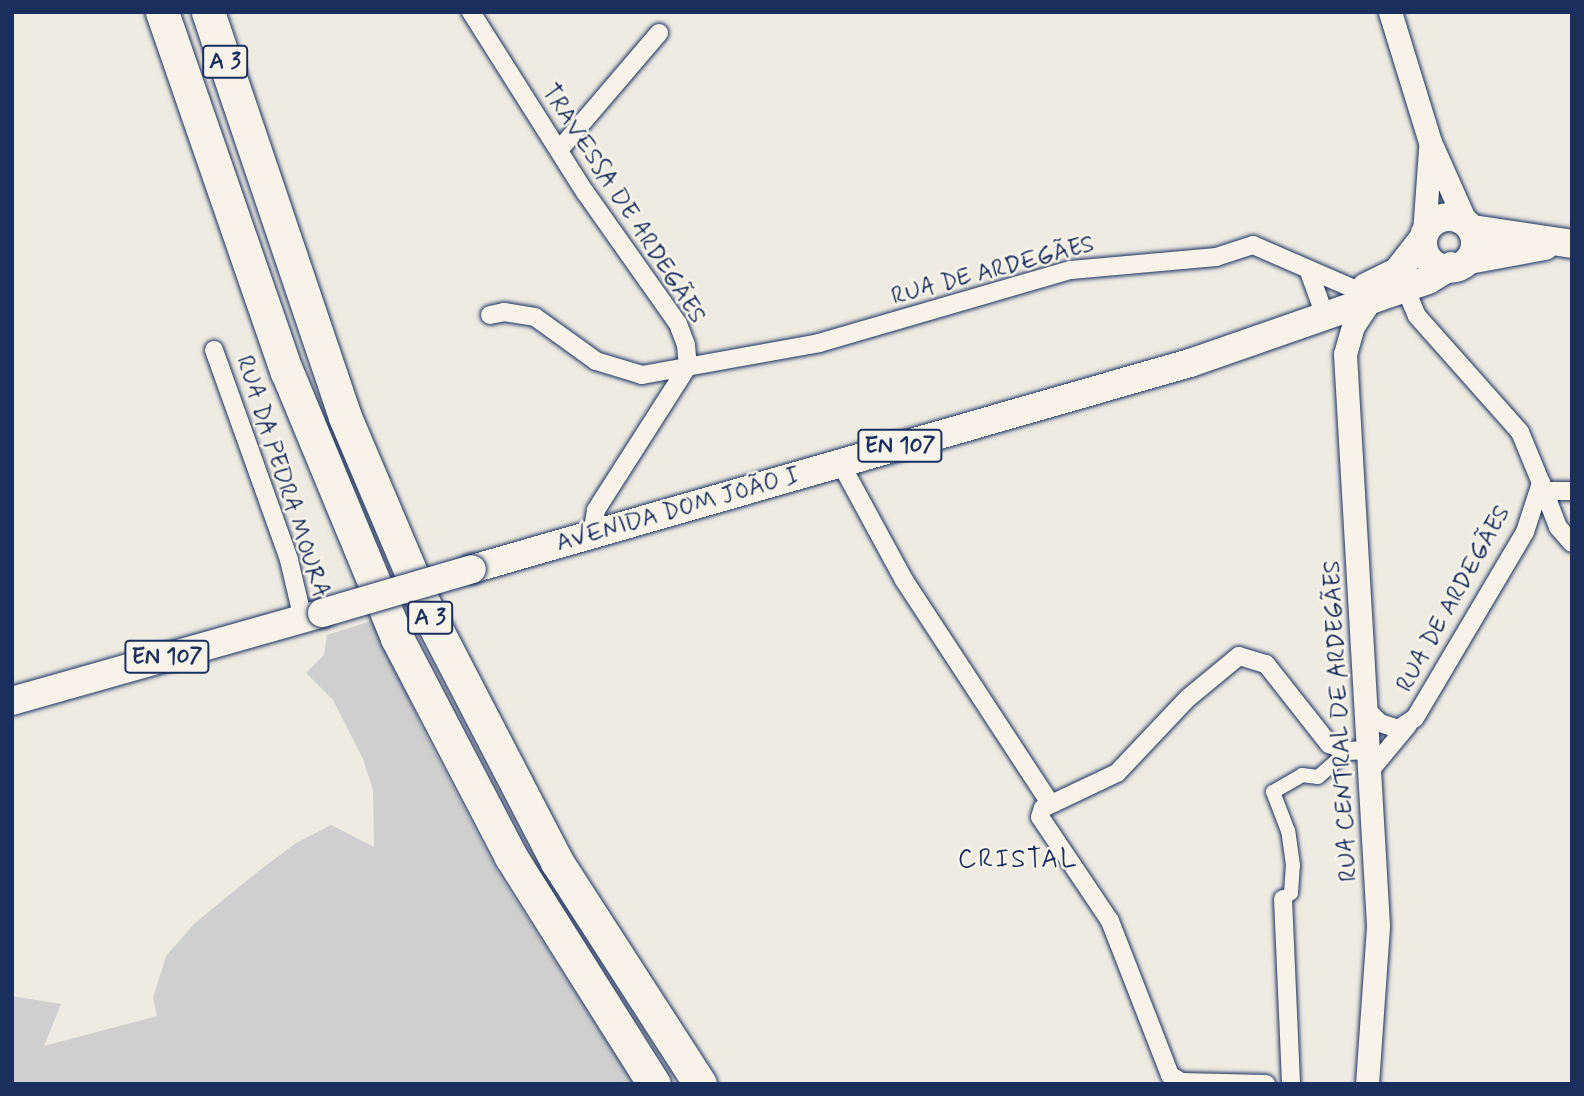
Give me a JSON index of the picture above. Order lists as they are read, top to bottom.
{
  "streets": {
    "highway": ["A 3"],
    "main road": ["EN 107", "AVENIDA DOM JOÃO I"],
    "street": [
      "TRAVESSA DE ARDEGÃES",
      "RUA DE ARDEGÃES",
      "RUA DA PEDRA MOURA",
      "RUA CENTRAL DE ARDEGÃES"
    ]
  },
  "crossings": [
    ["TRAVESSA DE ARDEGÃES", "RUA DE ARDEGÃES"],
    ["TRAVESSA DE ARDEGÃES", "AVENIDA DOM JOÃO I"],
    ["RUA DE ARDEGÃES", "AVENIDA DOM JOÃO I"],
    ["RUA DE ARDEGÃES", "RUA CENTRAL DE ARDEGÃES"],
    ["EN 107", "AVENIDA DOM JOÃO I"],
    ["RUA DA PEDRA MOURA", "AVENIDA DOM JOÃO I"],
    ["AVENIDA DOM JOÃO I", "RUA CENTRAL DE ARDEGÃES"]
  ],
  "districts": ["CRISTAL"]
}
